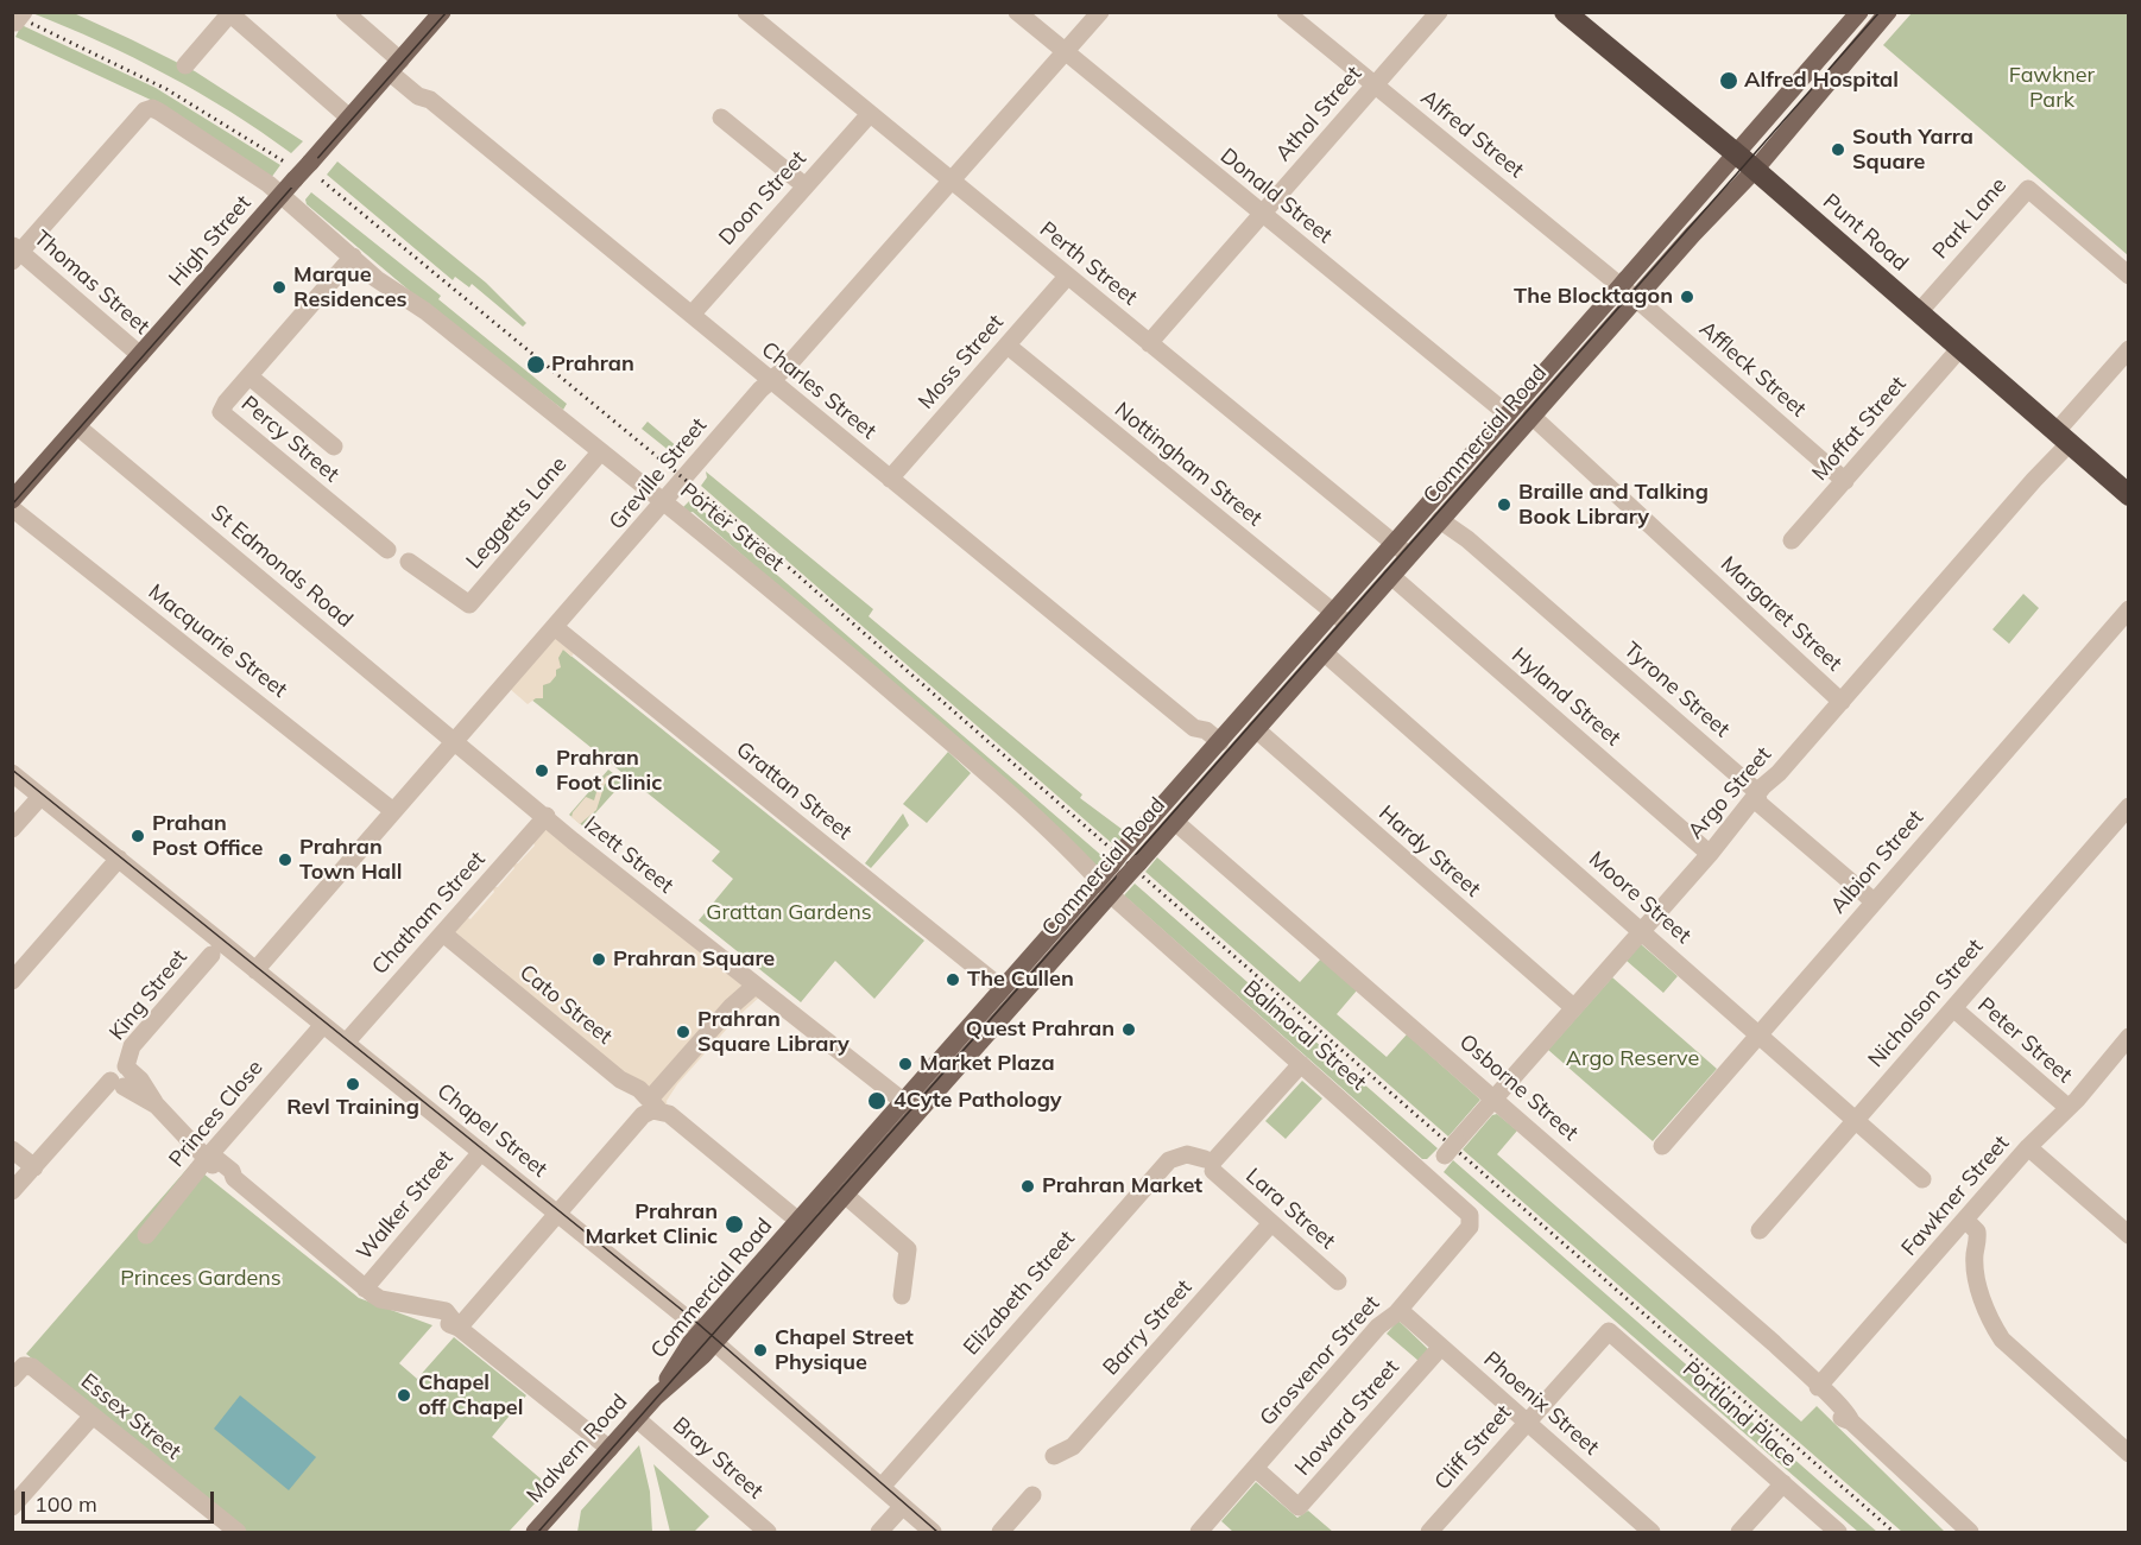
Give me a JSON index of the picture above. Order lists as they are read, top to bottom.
{
  "streets": {
    "highway": ["Punt Road"],
    "main road": ["High Street", "Commercial Road", "Malvern Road"],
    "street": [
      "Athol Street",
      "Alfred Street",
      "Donald Street",
      "Doon Street",
      "Park Lane",
      "Perth Street",
      "Thomas Street",
      "Moss Street",
      "Affleck Street",
      "Charles Street",
      "Moffat Street",
      "Percy Street",
      "Nottingham Street",
      "Greville Street",
      "Leggetts Lane",
      "Porter Street",
      "St Edmonds Road",
      "Margaret Street",
      "Macquarie Street",
      "Tyrone Street",
      "Hyland Street",
      "Grattan Street",
      "Argo Street",
      "Hardy Street",
      "Izett Street",
      "Albion Street",
      "Moore Street",
      "Chatham Street",
      "King Street",
      "Nicholson Street",
      "Cato Street",
      "Balmoral Street",
      "Peter Street",
      "Osborne Street",
      "Princes Close",
      "Chapel Street",
      "Fawkner Street",
      "Walker Street",
      "Lara Street",
      "Elizabeth Street",
      "Barry Street",
      "Grosvenor Street",
      "Phoenix Street",
      "Portland Place",
      "Essex Street",
      "Howard Street",
      "Cliff Street",
      "Bray Street"
    ]
  },
  "crossings": [
    ["Athol Street", "Alfred Street"],
    ["Athol Street", "Donald Street"],
    ["Athol Street", "Perth Street"],
    ["Alfred Street", "Affleck Street"],
    ["Alfred Street", "Commercial Road"],
    ["Donald Street", "Commercial Road"],
    ["Donald Street", "Greville Street"],
    ["Doon Street", "Perth Street"],
    ["Doon Street", "Charles Street"],
    ["Park Lane", "Punt Road"],
    ["Punt Road", "Moffat Street"],
    ["Punt Road", "Commercial Road"],
    ["Punt Road", "Argo Street"],
    ["High Street", "Thomas Street"],
    ["High Street", "Charles Street"],
    ["High Street", "Porter Street"],
    ["High Street", "St Edmonds Road"],
    ["Perth Street", "Moss Street"],
    ["Perth Street", "Commercial Road"],
    ["Perth Street", "Greville Street"],
    ["Thomas Street", "Porter Street"],
    ["Moss Street", "Charles Street"],
    ["Moss Street", "Nottingham Street"],
    ["Affleck Street", "Moffat Street"],
    ["Affleck Street", "Commercial Road"],
    ["Charles Street", "Commercial Road"],
    ["Charles Street", "Greville Street"],
    ["Commercial Road", "Nottingham Street"],
    ["Commercial Road", "Porter Street"],
    ["Commercial Road", "Margaret Street"],
    ["Commercial Road", "Tyrone Street"],
    ["Commercial Road", "Hyland Street"],
    ["Commercial Road", "Grattan Street"],
    ["Commercial Road", "Hardy Street"],
    ["Commercial Road", "Izett Street"],
    ["Commercial Road", "Moore Street"],
    ["Commercial Road", "Cato Street"],
    ["Commercial Road", "Balmoral Street"],
    ["Commercial Road", "Osborne Street"],
    ["Commercial Road", "Chapel Street"],
    ["Commercial Road", "Malvern Road"],
    ["Percy Street", "Porter Street"],
    ["Greville Street", "Porter Street"],
    ["Greville Street", "St Edmonds Road"],
    ["Greville Street", "Macquarie Street"],
    ["Greville Street", "Grattan Street"],
    ["Greville Street", "Izett Street"],
    ["Greville Street", "Chapel Street"],
    ["Leggetts Lane", "Porter Street"],
    ["Porter Street", "Balmoral Street"],
    ["St Edmonds Road", "Izett Street"],
    ["Margaret Street", "Argo Street"],
    ["Tyrone Street", "Argo Street"],
    ["Tyrone Street", "Albion Street"],
    ["Hyland Street", "Argo Street"],
    ["Argo Street", "Hardy Street"],
    ["Argo Street", "Moore Street"],
    ["Argo Street", "Balmoral Street"],
    ["Argo Street", "Osborne Street"],
    ["Izett Street", "Chatham Street"],
    ["Albion Street", "Moore Street"],
    ["Moore Street", "Nicholson Street"],
    ["Chatham Street", "Cato Street"],
    ["Chatham Street", "Chapel Street"],
    ["Nicholson Street", "Peter Street"],
    ["Balmoral Street", "Grosvenor Street"],
    ["Peter Street", "Fawkner Street"],
    ["Osborne Street", "Fawkner Street"],
    ["Princes Close", "Chapel Street"],
    ["Chapel Street", "Walker Street"],
    ["Chapel Street", "Elizabeth Street"],
    ["Lara Street", "Elizabeth Street"],
    ["Lara Street", "Barry Street"],
    ["Grosvenor Street", "Phoenix Street"],
    ["Grosvenor Street", "Howard Street"],
    ["Phoenix Street", "Howard Street"],
    ["Phoenix Street", "Cliff Street"],
    ["Portland Place", "Cliff Street"],
    ["Malvern Road", "Bray Street"]
  ],
  "parks": [
    "Fawkner Park",
    "Grattan Gardens",
    "Argo Reserve",
    "Princes Gardens"
  ],
  "places": [
    "Alfred Hospital",
    "South Yarra Square",
    "Marque Residences",
    "The Blocktagon",
    "Prahran",
    "Braille and Talking Book Library",
    "Prahran Foot Clinic",
    "Prahan Post Office",
    "Prahran Town Hall",
    "Prahran Square",
    "The Cullen",
    "Quest Prahran",
    "Prahran Square Library",
    "Market Plaza",
    "Revl Training",
    "4Cyte Pathology",
    "Prahran Market",
    "Prahran Market Clinic",
    "Chapel Street Physique",
    "Chapel off Chapel"
  ],
  "scale_bar": "100 m"
}
